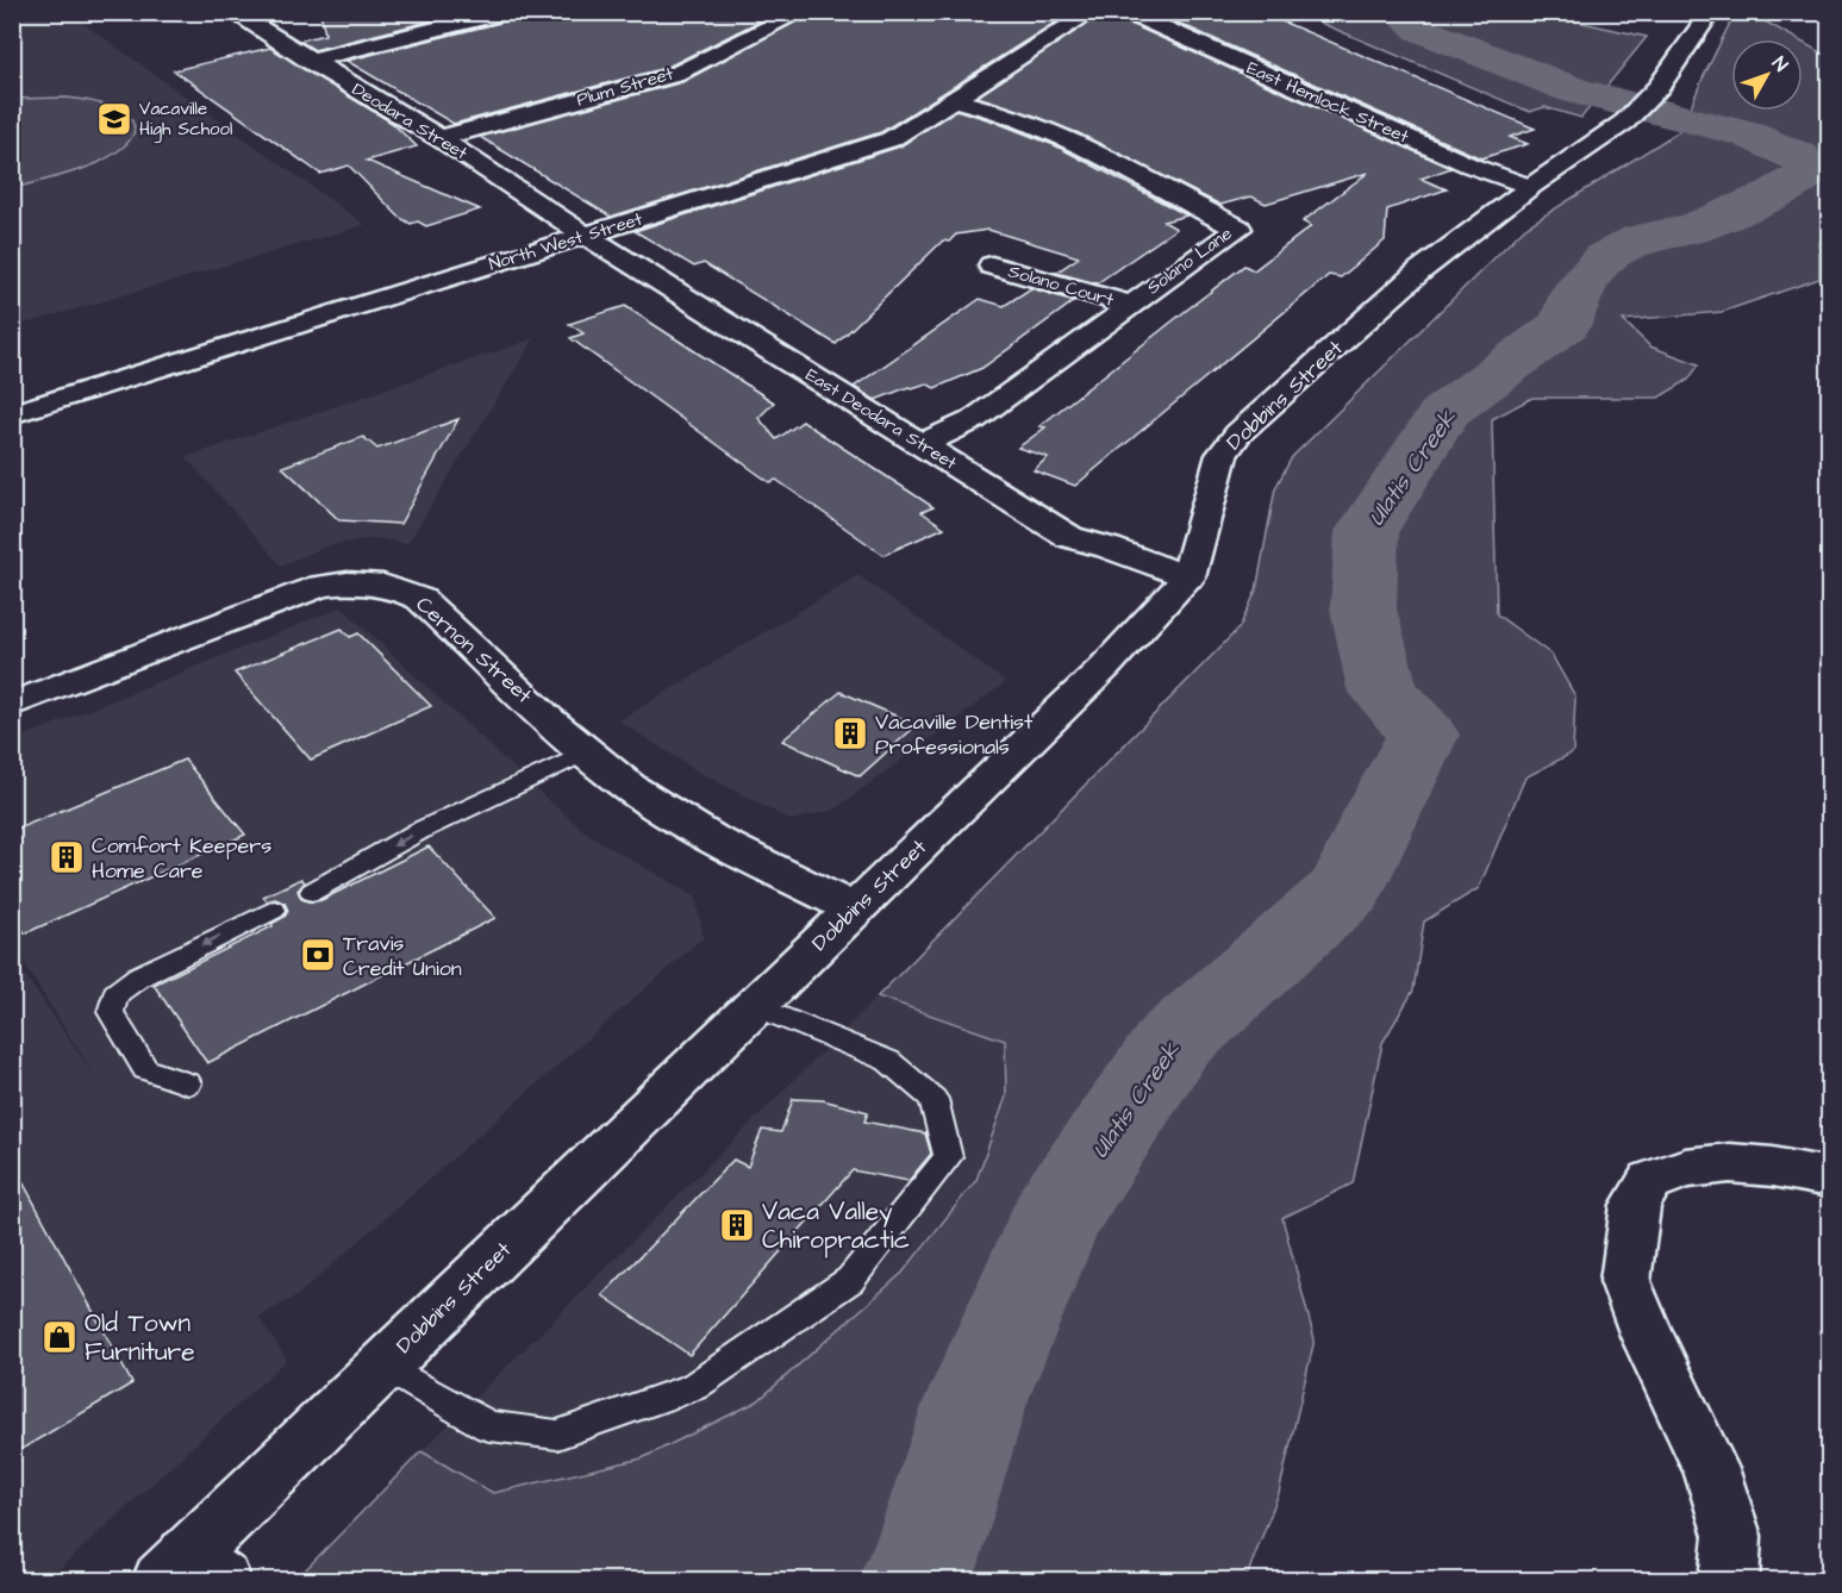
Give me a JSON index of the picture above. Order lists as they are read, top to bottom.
{
  "streets": {
    "street": [
      "Plum Street",
      "East Hemlock Street",
      "Deodara Street",
      "North West Street",
      "Solano Lane",
      "Solano Court",
      "Dobbins Street",
      "East Deodara Street",
      "Cernon Street"
    ]
  },
  "crossings": [
    ["Plum Street", "Deodara Street"],
    ["East Hemlock Street", "Dobbins Street"],
    ["Deodara Street", "North West Street"],
    ["Deodara Street", "East Deodara Street"],
    ["North West Street", "Solano Lane"],
    ["North West Street", "East Deodara Street"],
    ["Solano Lane", "Solano Court"],
    ["Solano Lane", "East Deodara Street"],
    ["Dobbins Street", "East Deodara Street"],
    ["Dobbins Street", "Cernon Street"]
  ],
  "water": ["Ulatis Creek"],
  "places": {
    "school or university": ["Vacaville High School"],
    "building": ["Vacaville Dentist Professionals", "Comfort Keepers Home Care", "Vaca Valley Chiropractic"],
    "bank": ["Travis Credit Union"],
    "shop": ["Old Town Furniture"]
  },
  "north": "top right"
}
